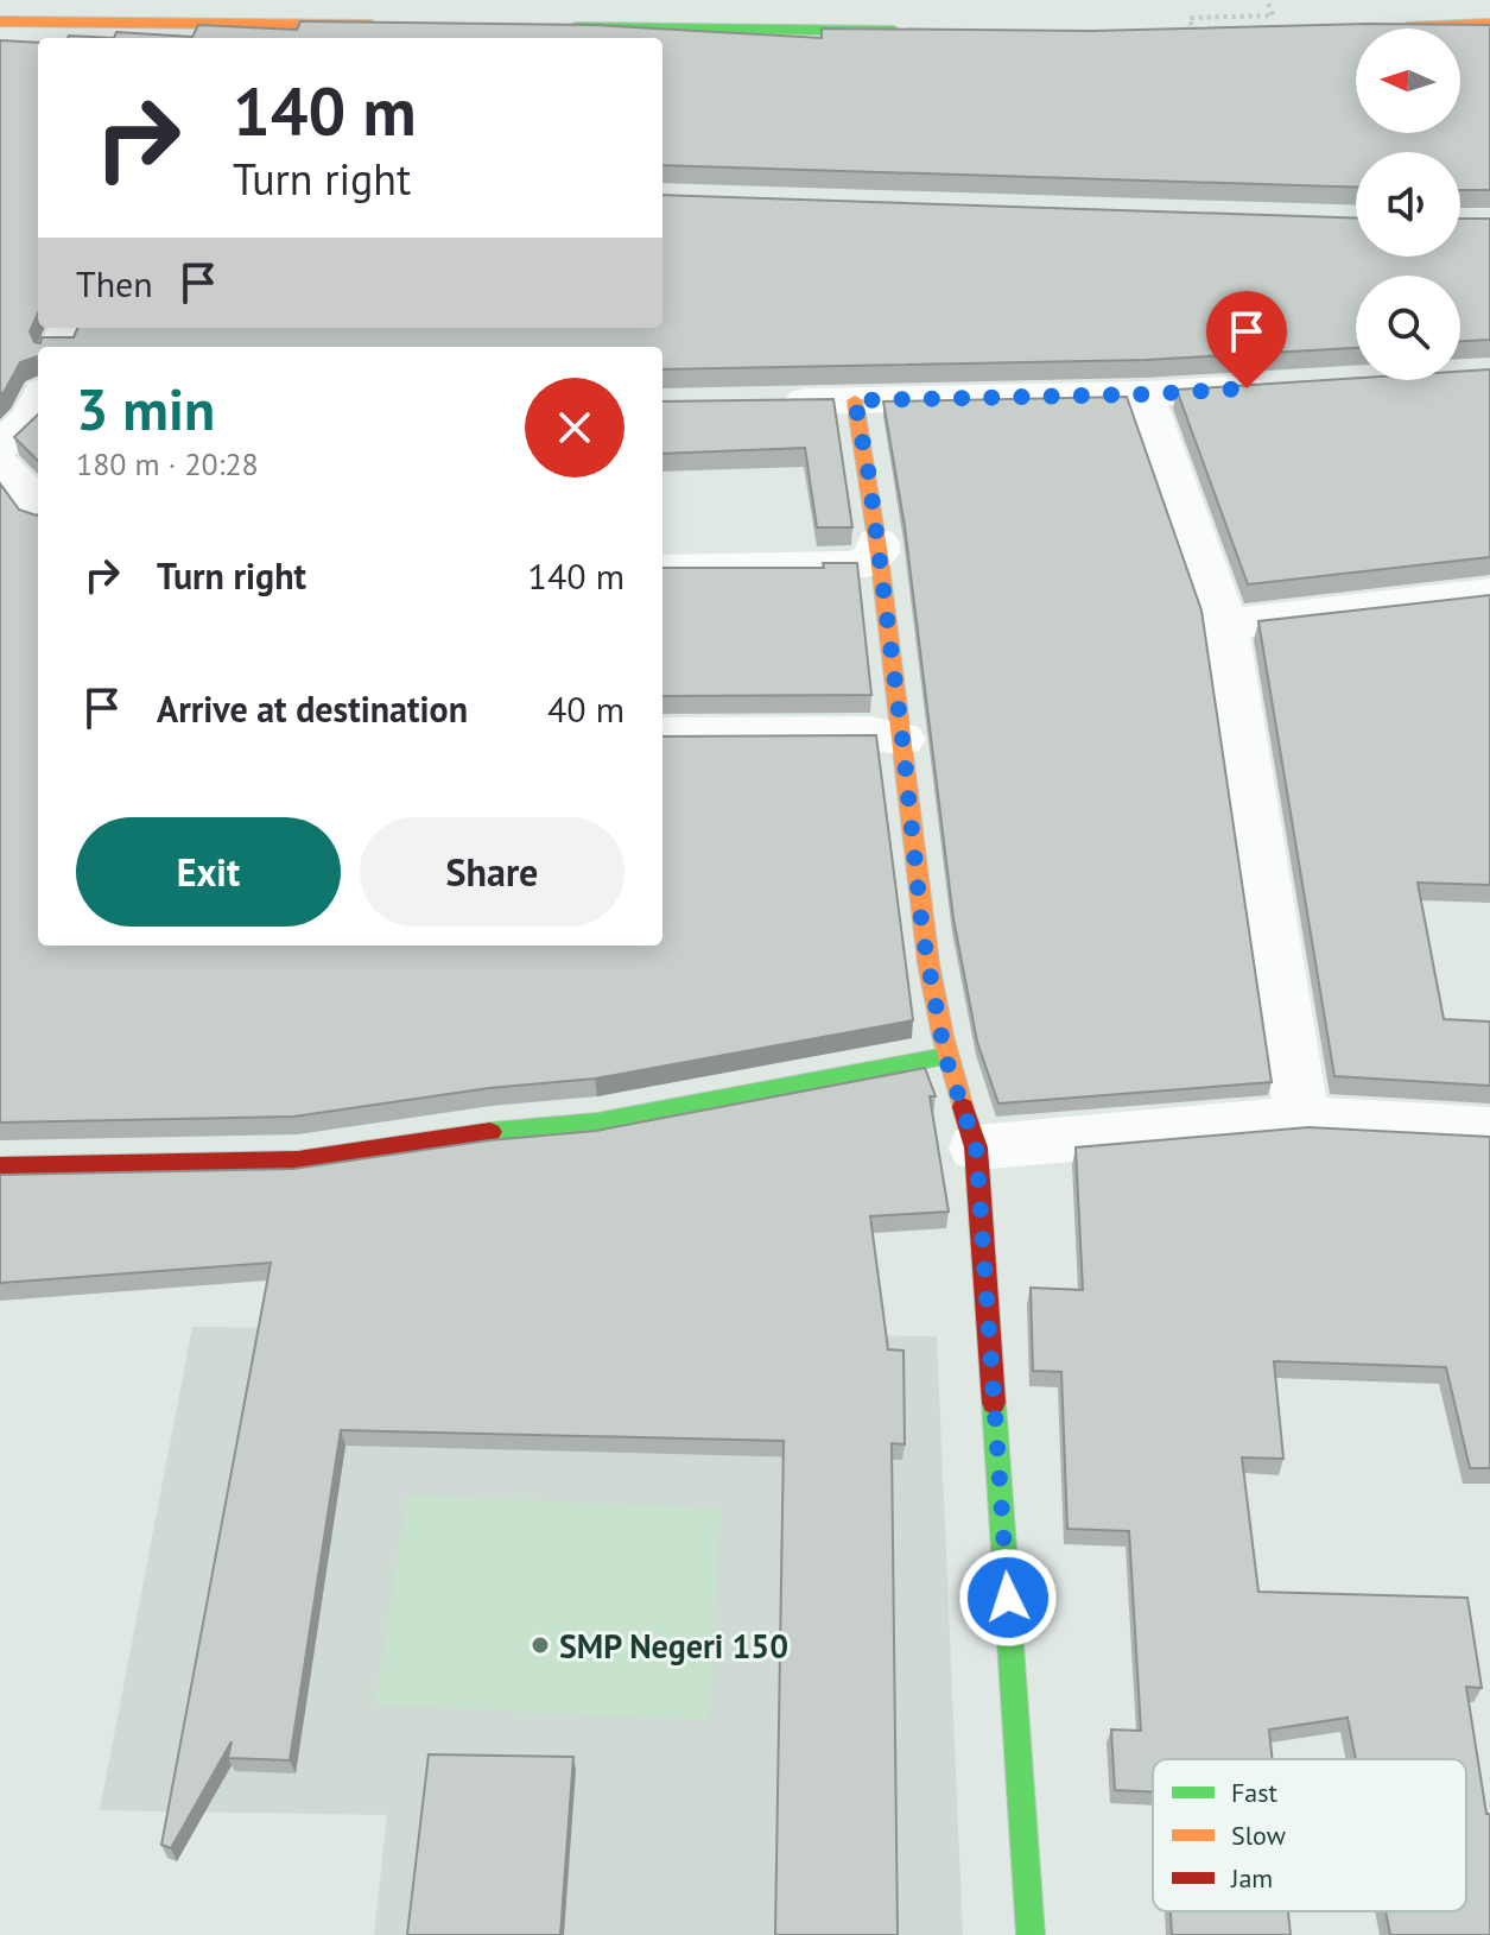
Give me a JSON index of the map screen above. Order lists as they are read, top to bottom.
{
  "places": ["SMP Negeri 150"],
  "legend": ["Fast", "Slow", "Jam"],
  "north": "left",
  "page": {
    "turn": ["140 m", "Turn right"],
    "then": "Then",
    "heading": ["3 min", "180 m · 20:28"],
    "list": [
      {
        "name": "Turn right",
        "value": "140 m"
      },
      {
        "name": "Arrive at destination",
        "value": "40 m"
      }
    ],
    "buttons": ["Exit", "Share"]
  }
}
